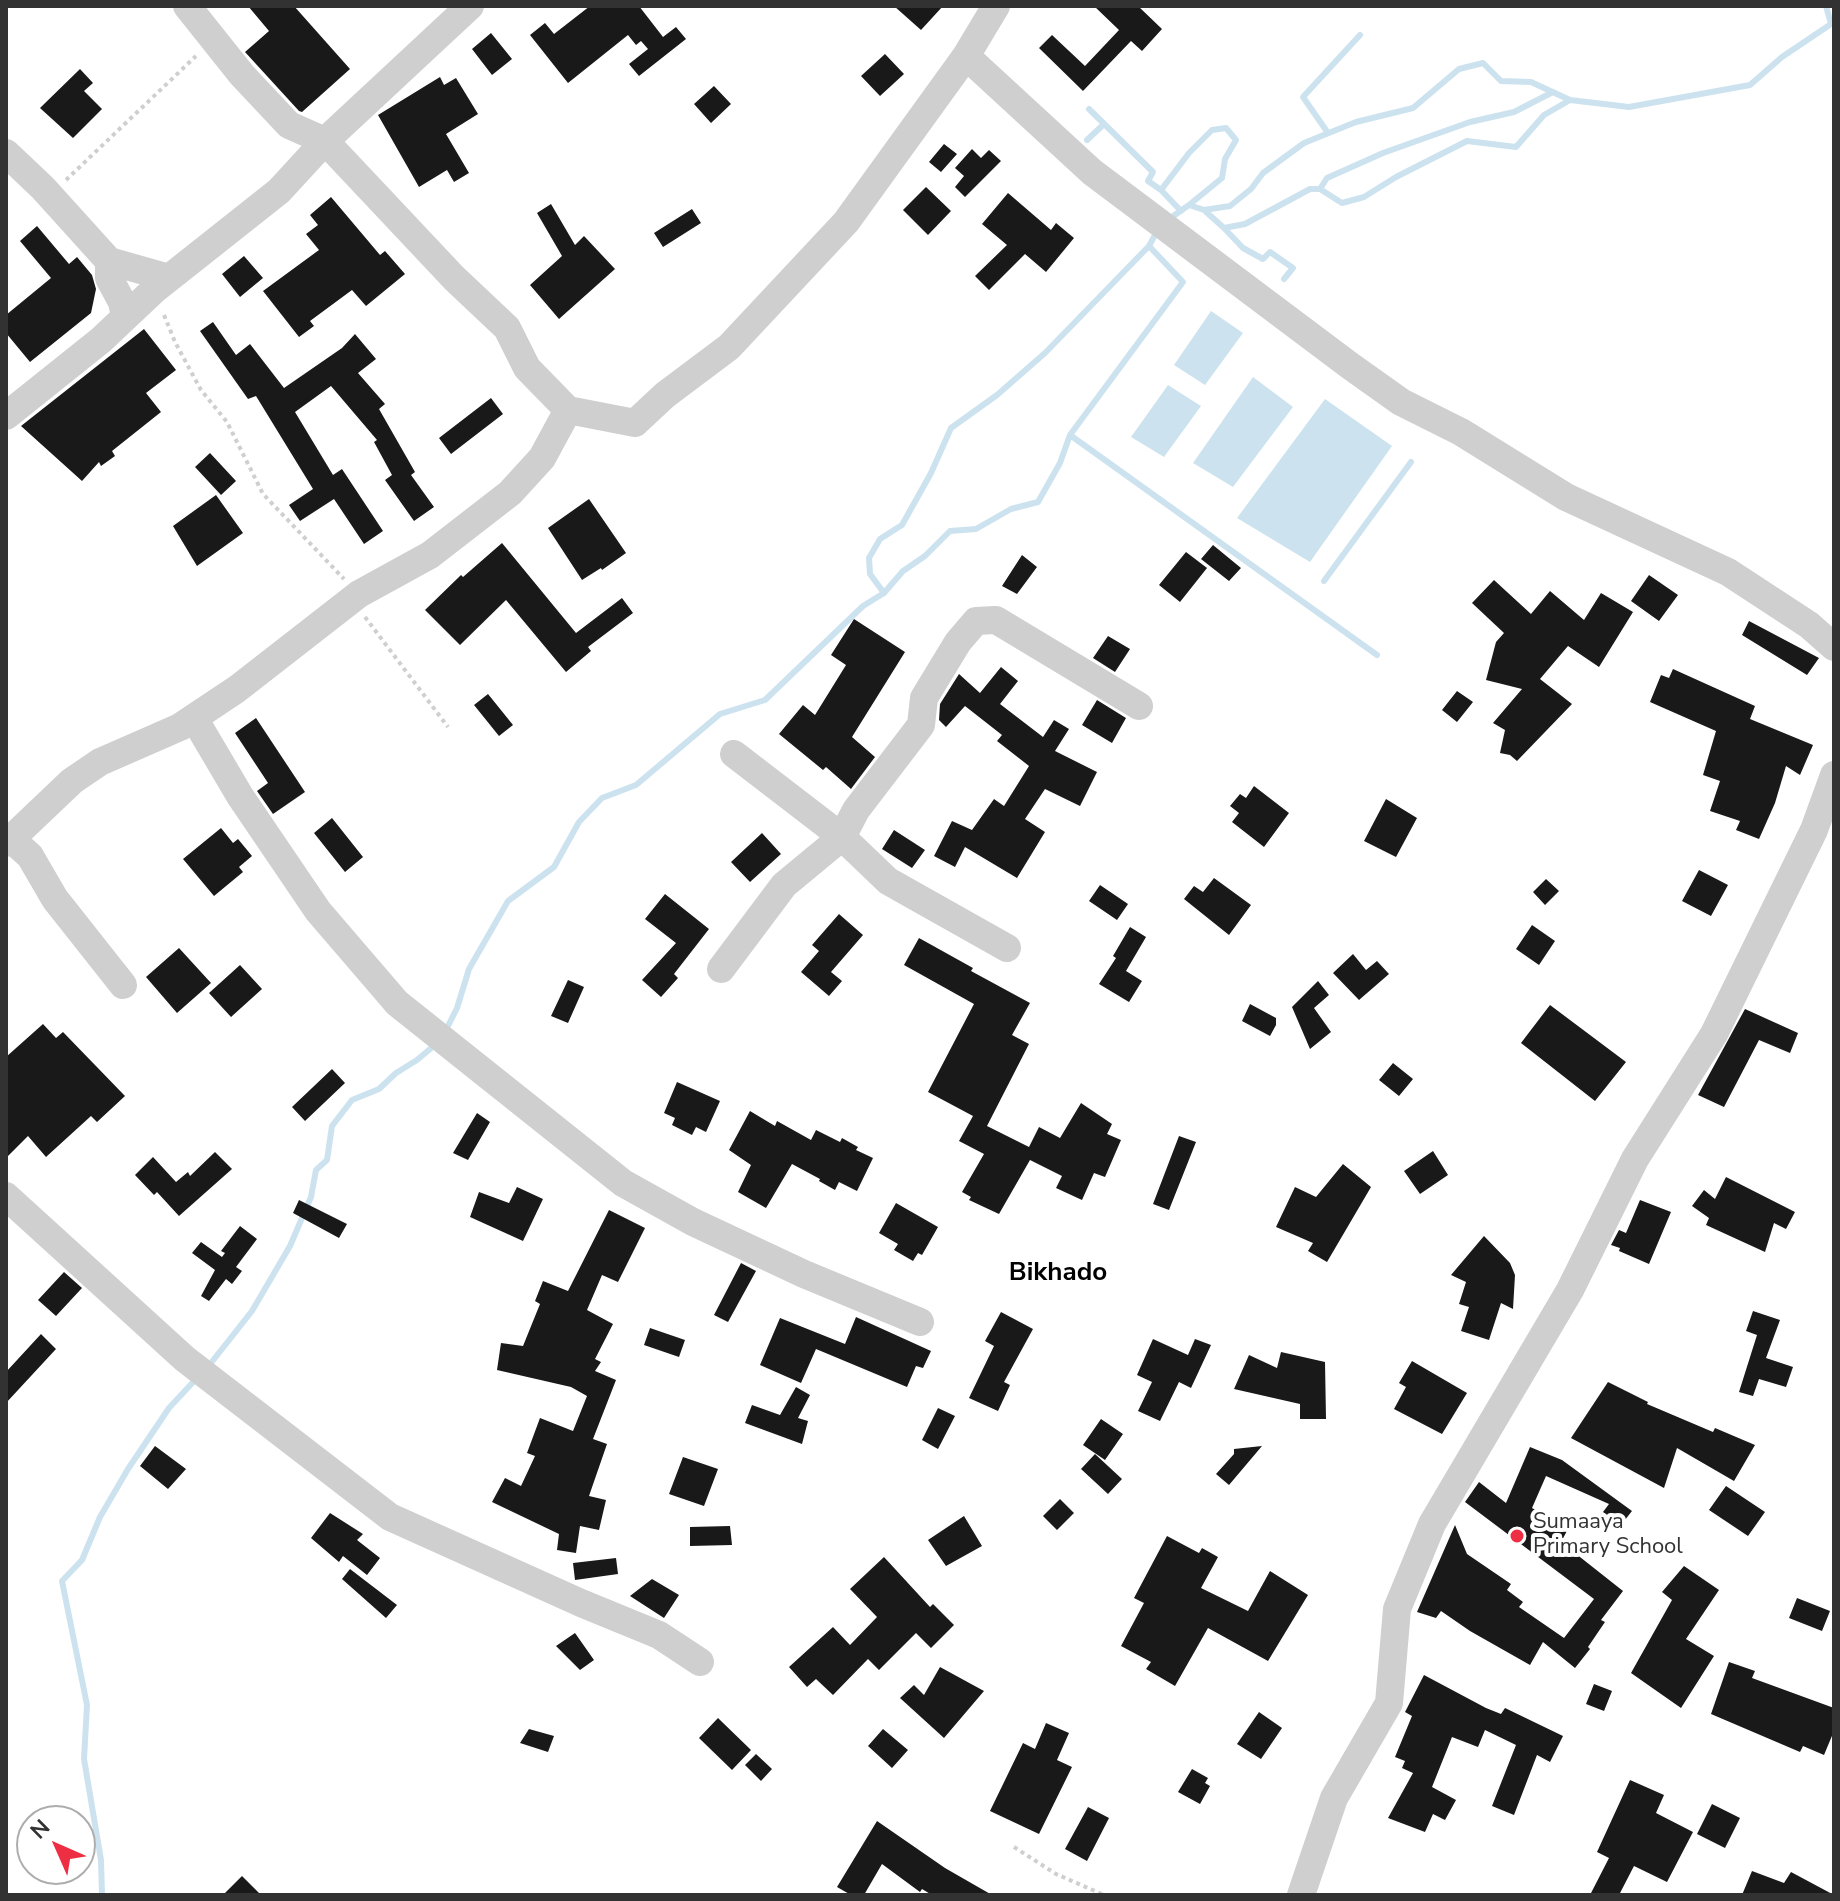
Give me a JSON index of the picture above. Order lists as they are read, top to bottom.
{
  "districts": ["Bikhado"],
  "places": ["Sumaaya Primary School"],
  "north": "top left"
}
